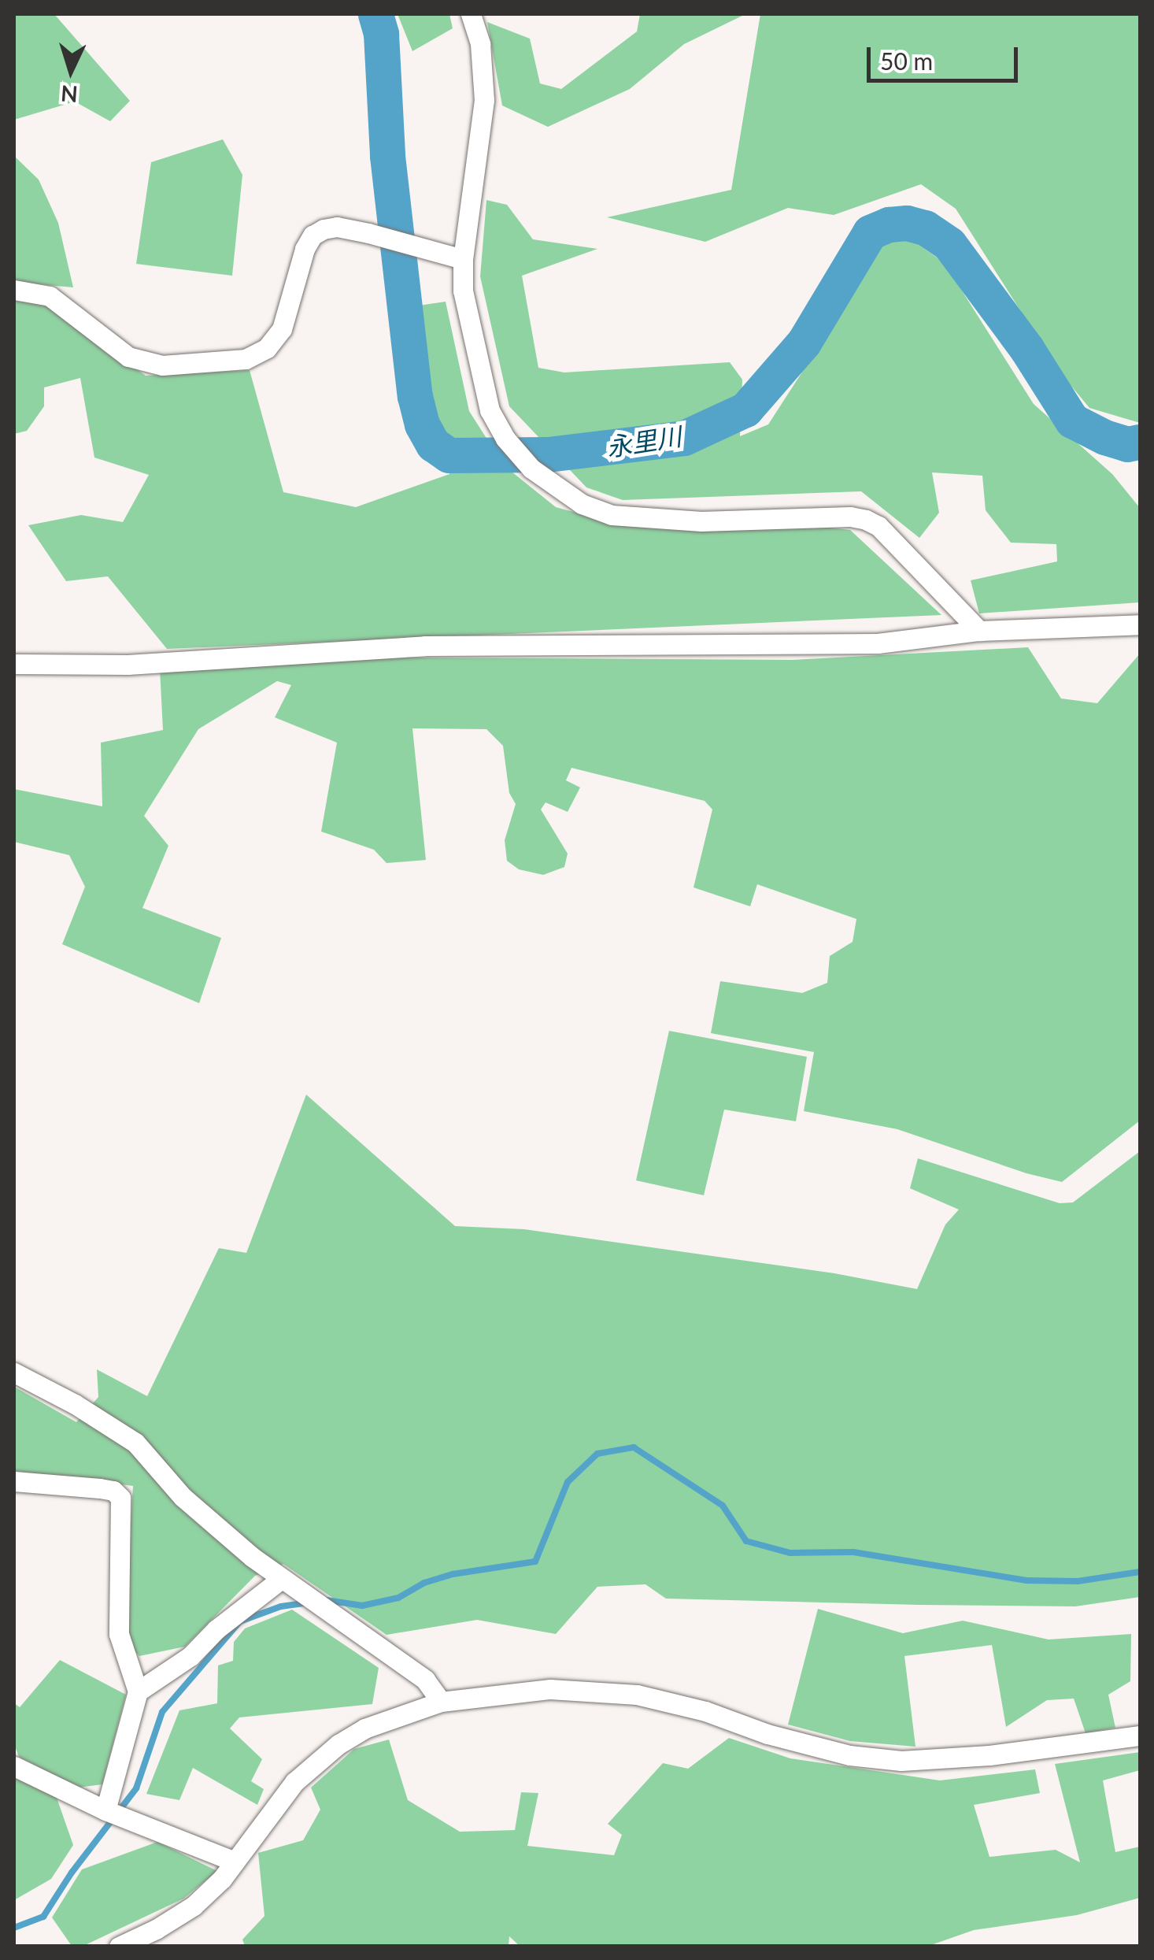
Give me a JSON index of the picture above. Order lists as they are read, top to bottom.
{
  "water": ["永里川"],
  "scale_bar": "50 m",
  "north": "bottom"
}
